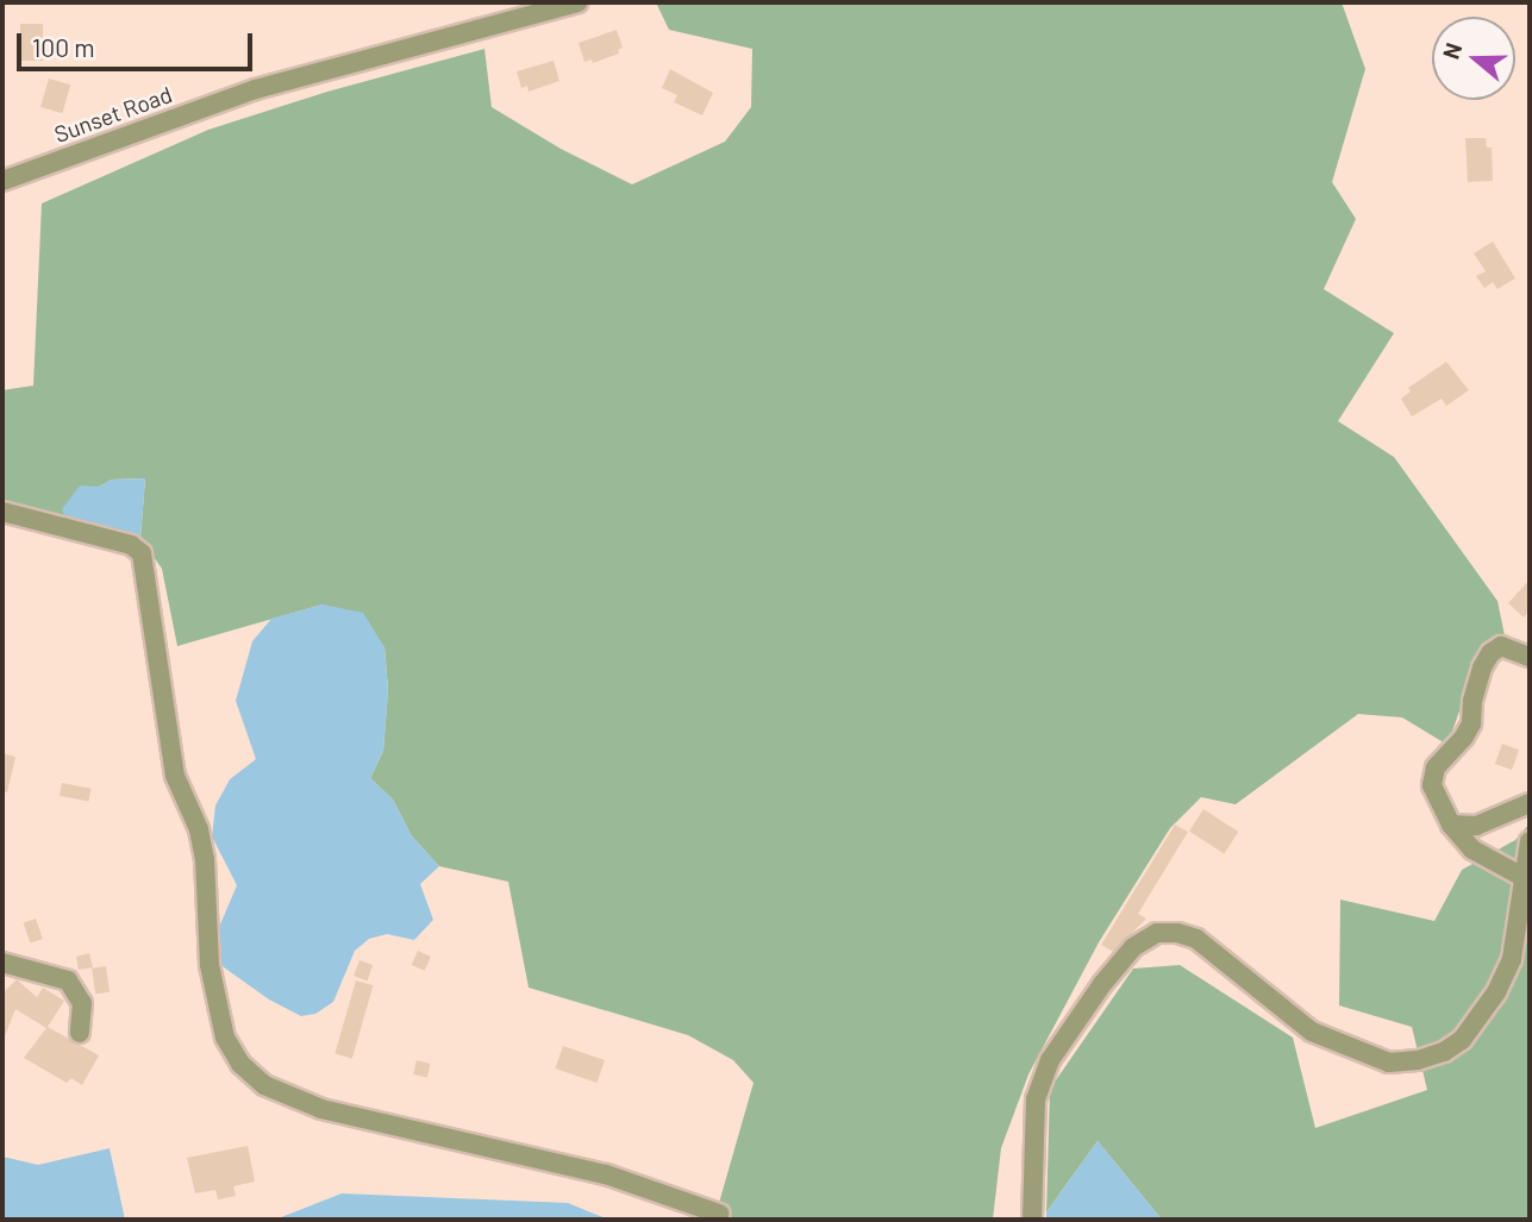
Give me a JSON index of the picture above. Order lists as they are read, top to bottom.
{
  "streets": {
    "street": ["Sunset Road"]
  },
  "scale_bar": "100 m",
  "north": "left"
}
